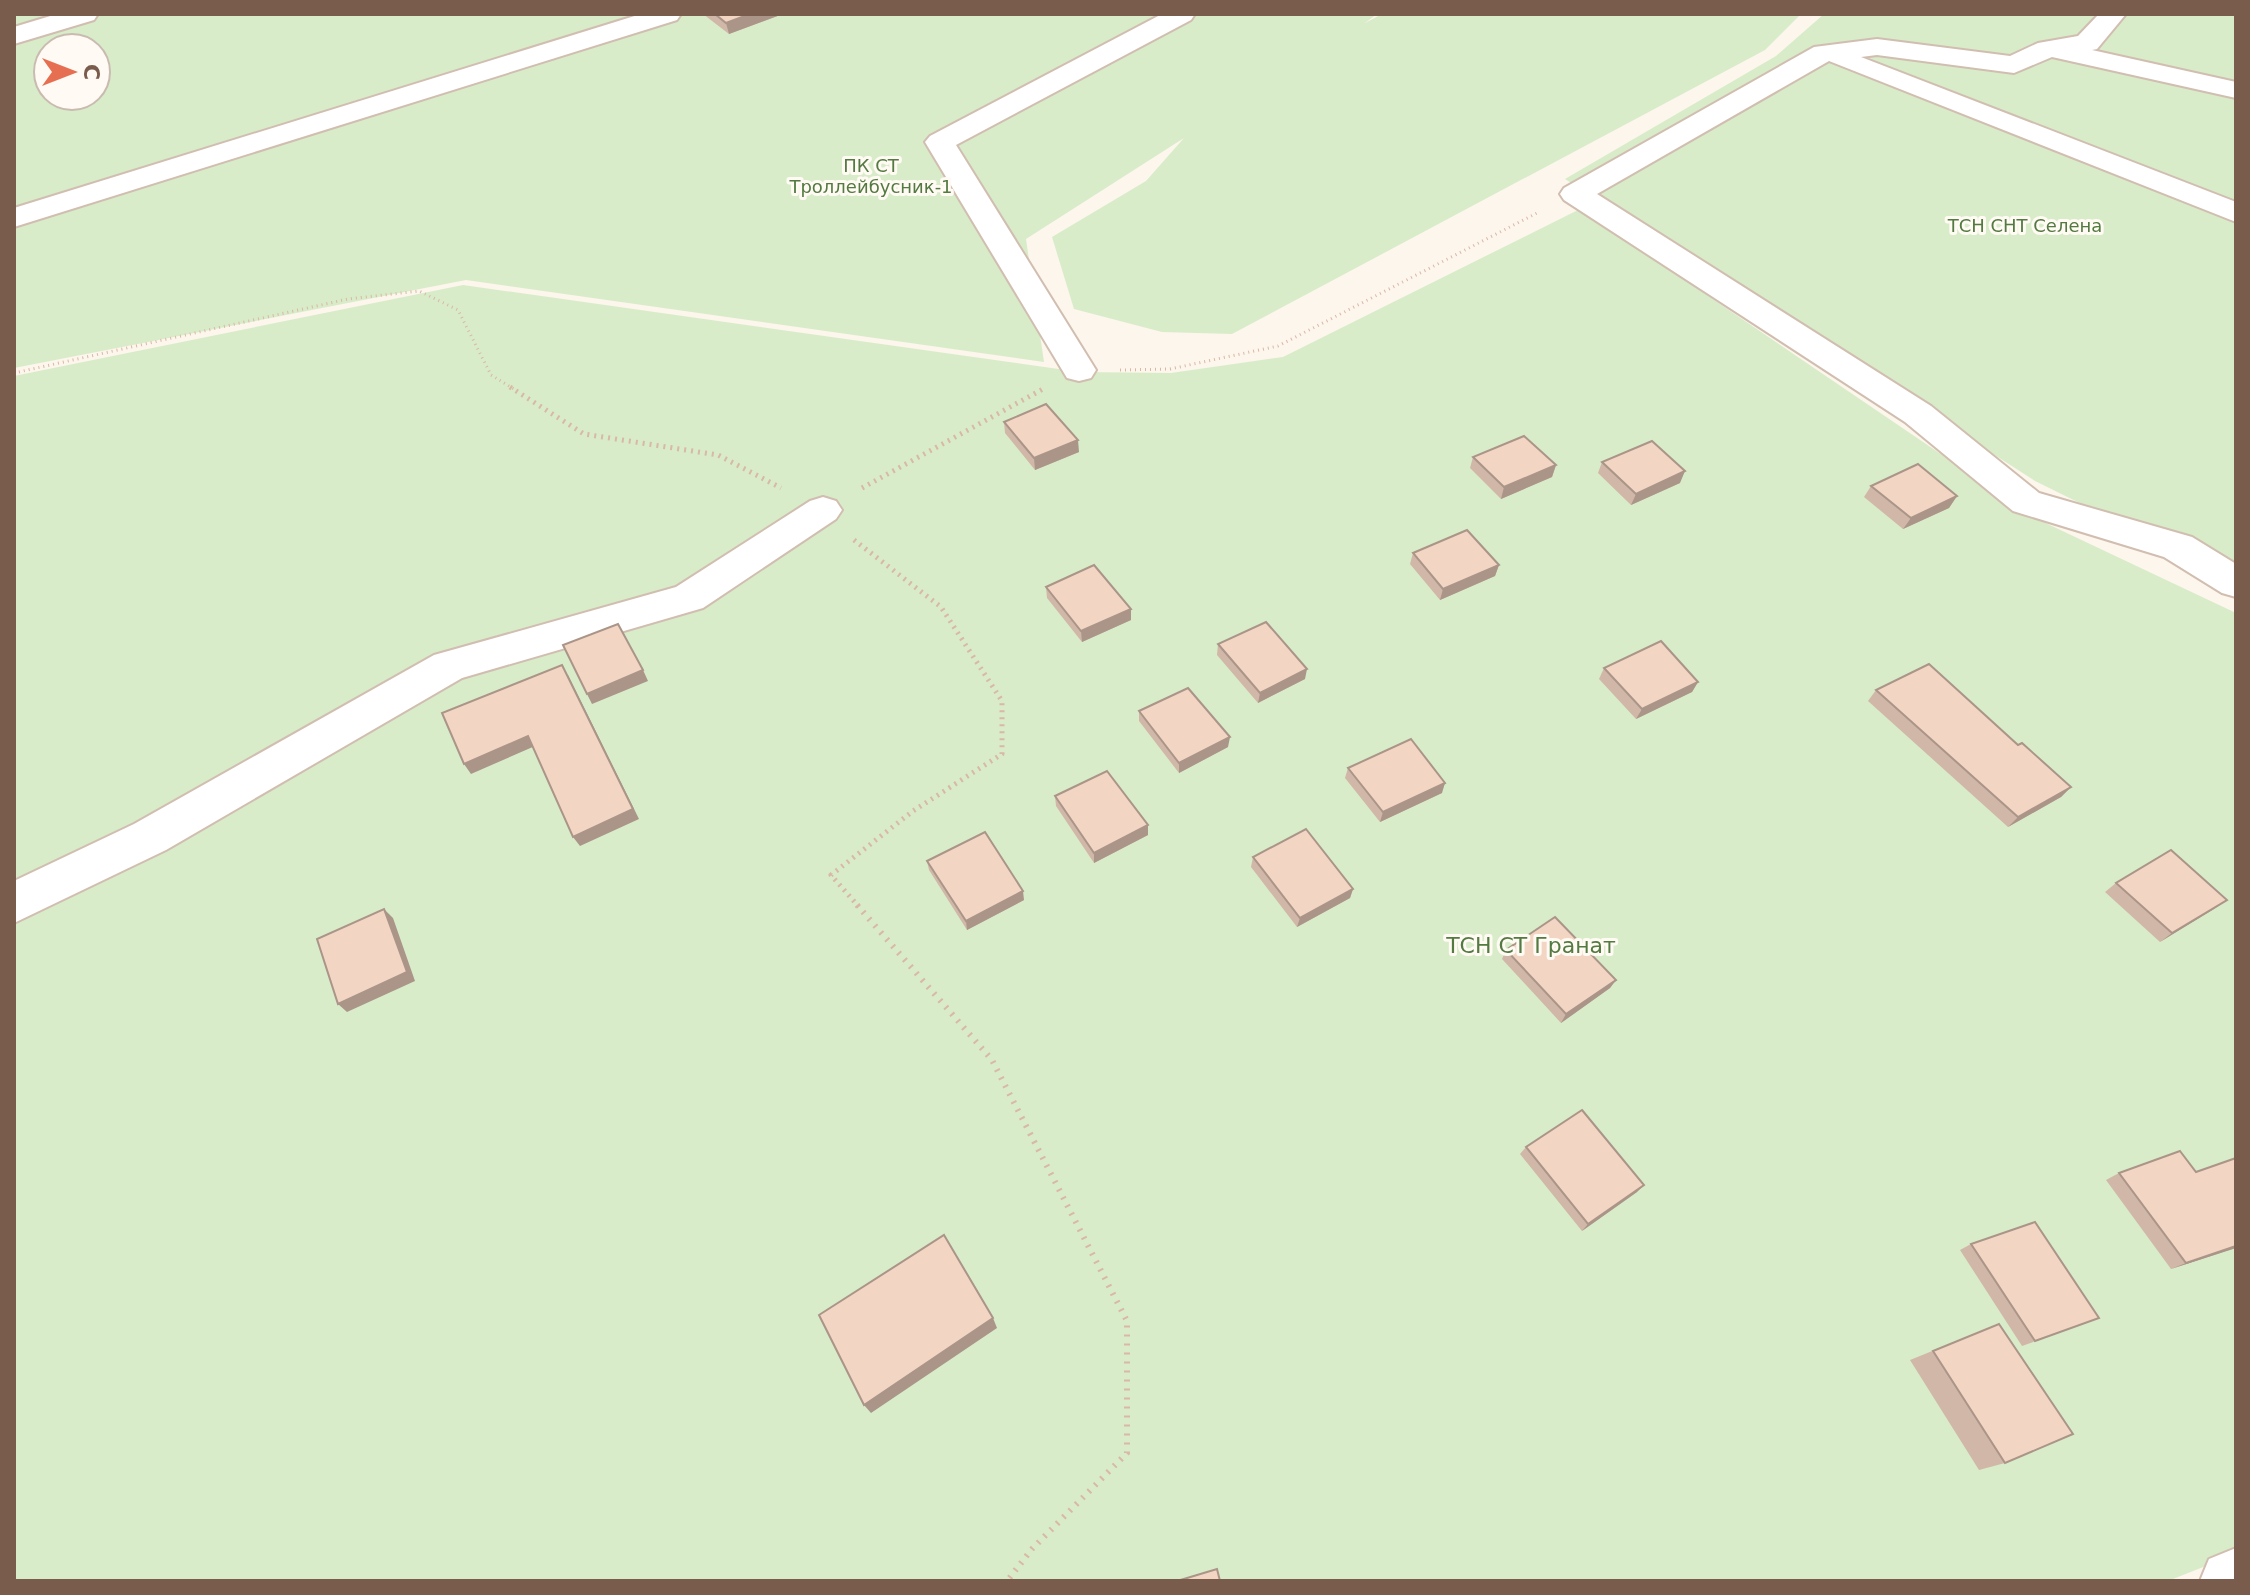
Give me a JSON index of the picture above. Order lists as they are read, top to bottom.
{
  "parks": ["ПК СТ Троллейбусник-1", "ТСН СНТ Селена", "ТСН СТ Гранат"],
  "north": "right"
}
